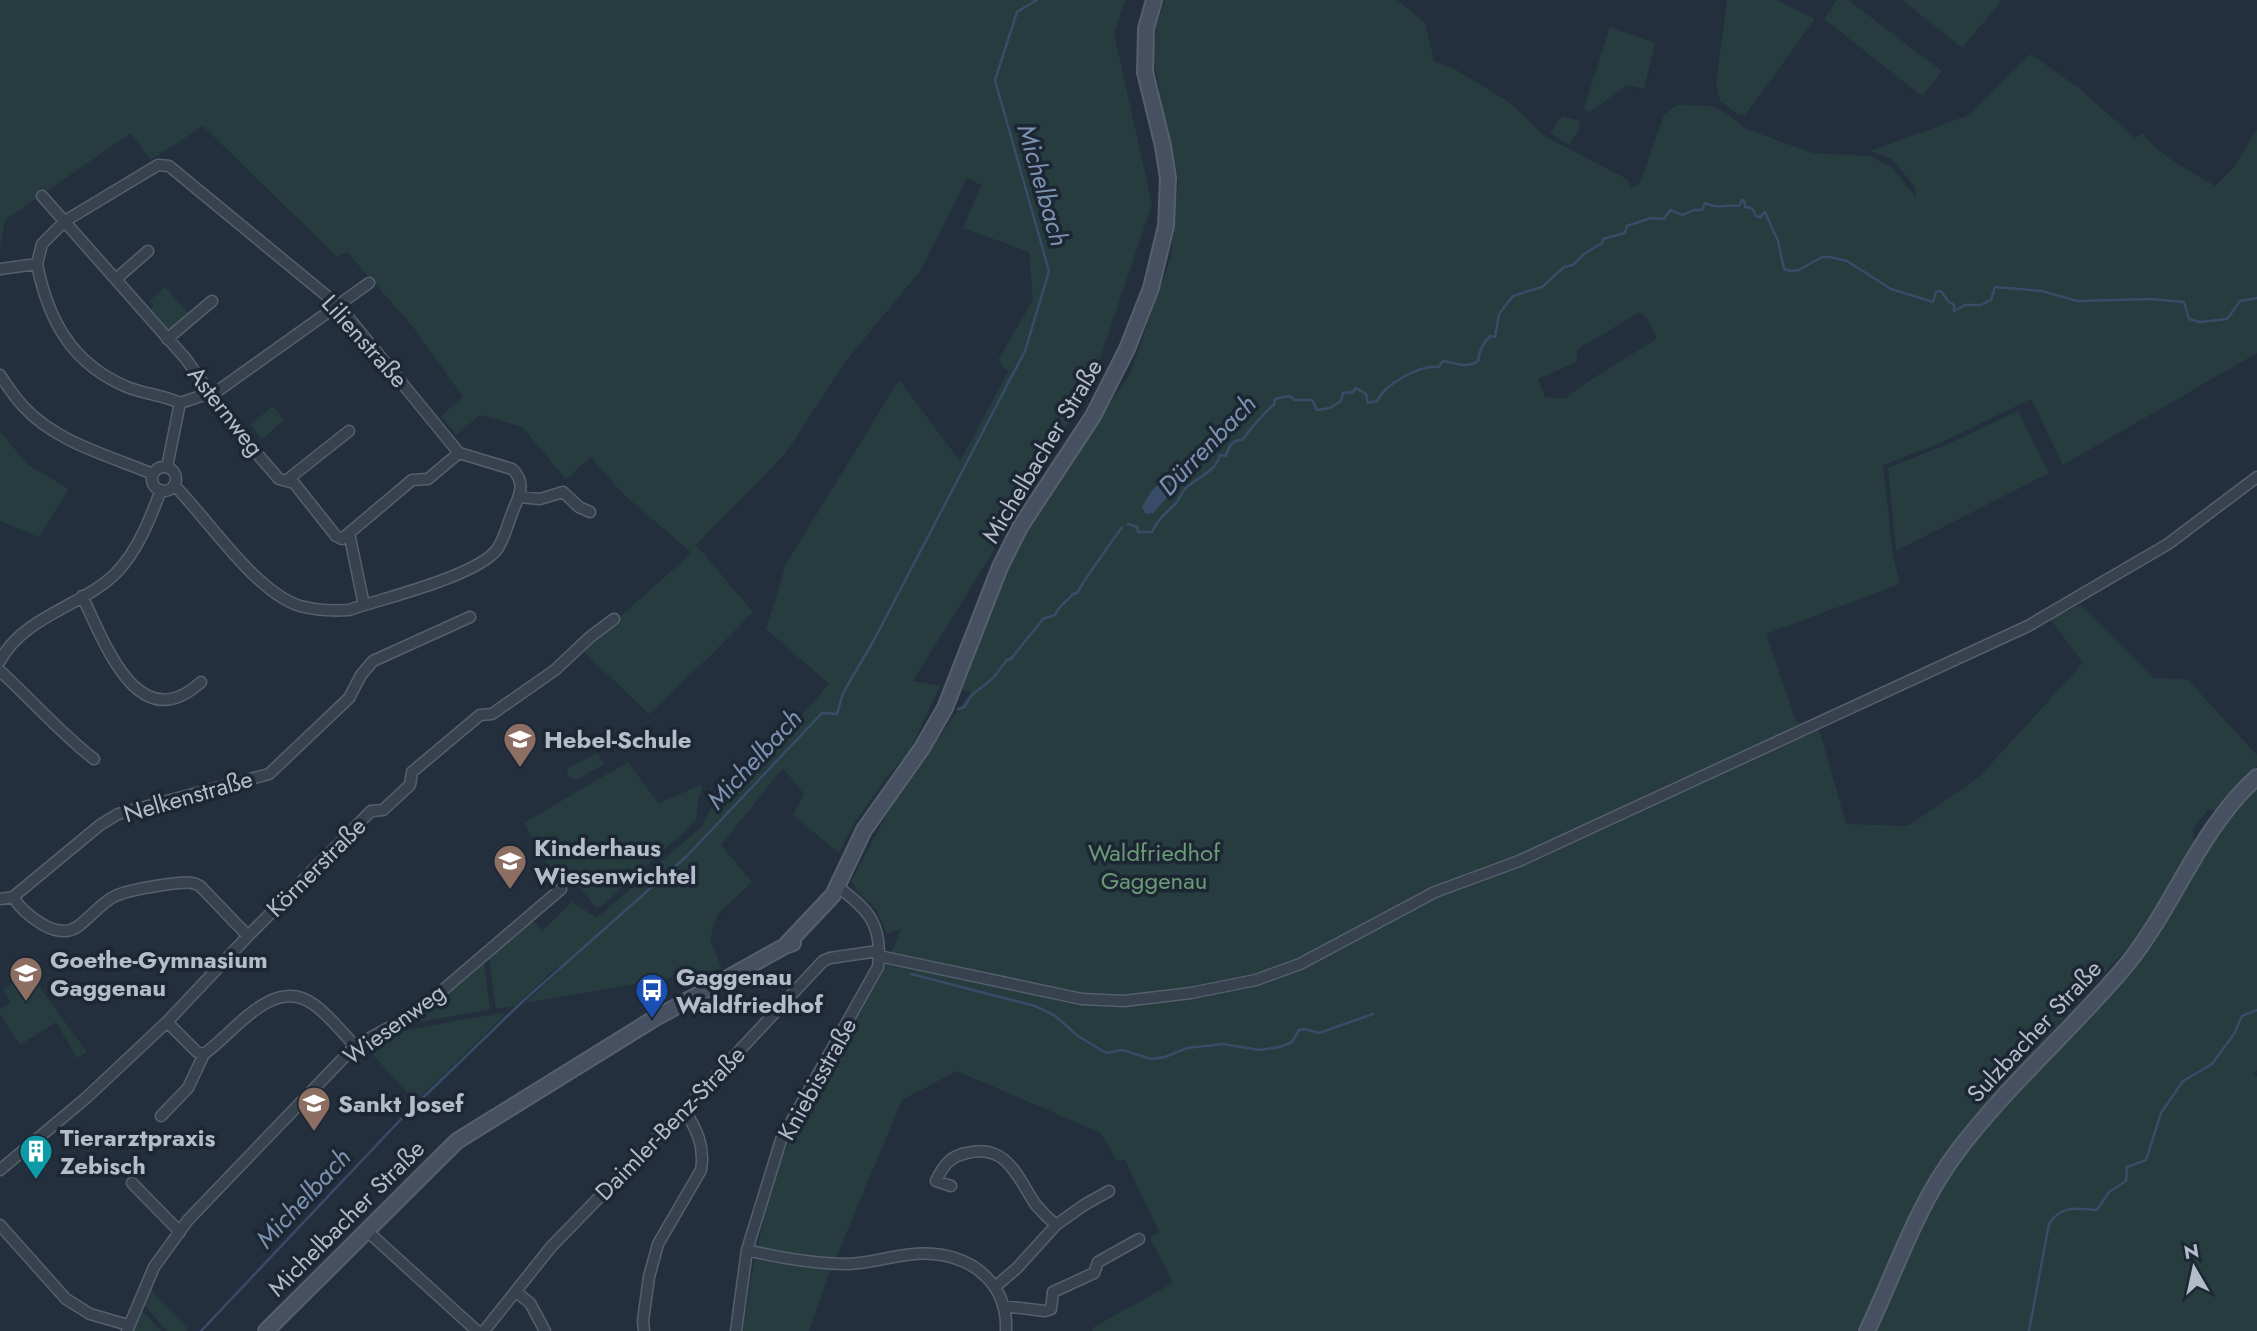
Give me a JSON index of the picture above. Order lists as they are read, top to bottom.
{
  "streets": {
    "main road": ["Michelbacher Straße", "Sulzbacher Straße"],
    "street": [
      "Lilienstraße",
      "Asternweg",
      "Nelkenstraße",
      "Körnerstraße",
      "Wiesenweg",
      "Kniebisstraße",
      "Daimler-Benz-Straße"
    ]
  },
  "crossings": [
    ["Lilienstraße", "Asternweg"],
    ["Kniebisstraße", "Daimler-Benz-Straße"]
  ],
  "water": ["Michelbach", "Dürrenbach"],
  "parks": ["Waldfriedhof Gaggenau"],
  "places": {
    "school or university": [
      "Hebel-Schule",
      "Kinderhaus Wiesenwichtel",
      "Goethe-Gymnasium Gaggenau",
      "Sankt Josef"
    ],
    "bus stop": ["Gaggenau Waldfriedhof"],
    "building": ["Tierarztpraxis Zebisch"]
  },
  "north": "top"
}
